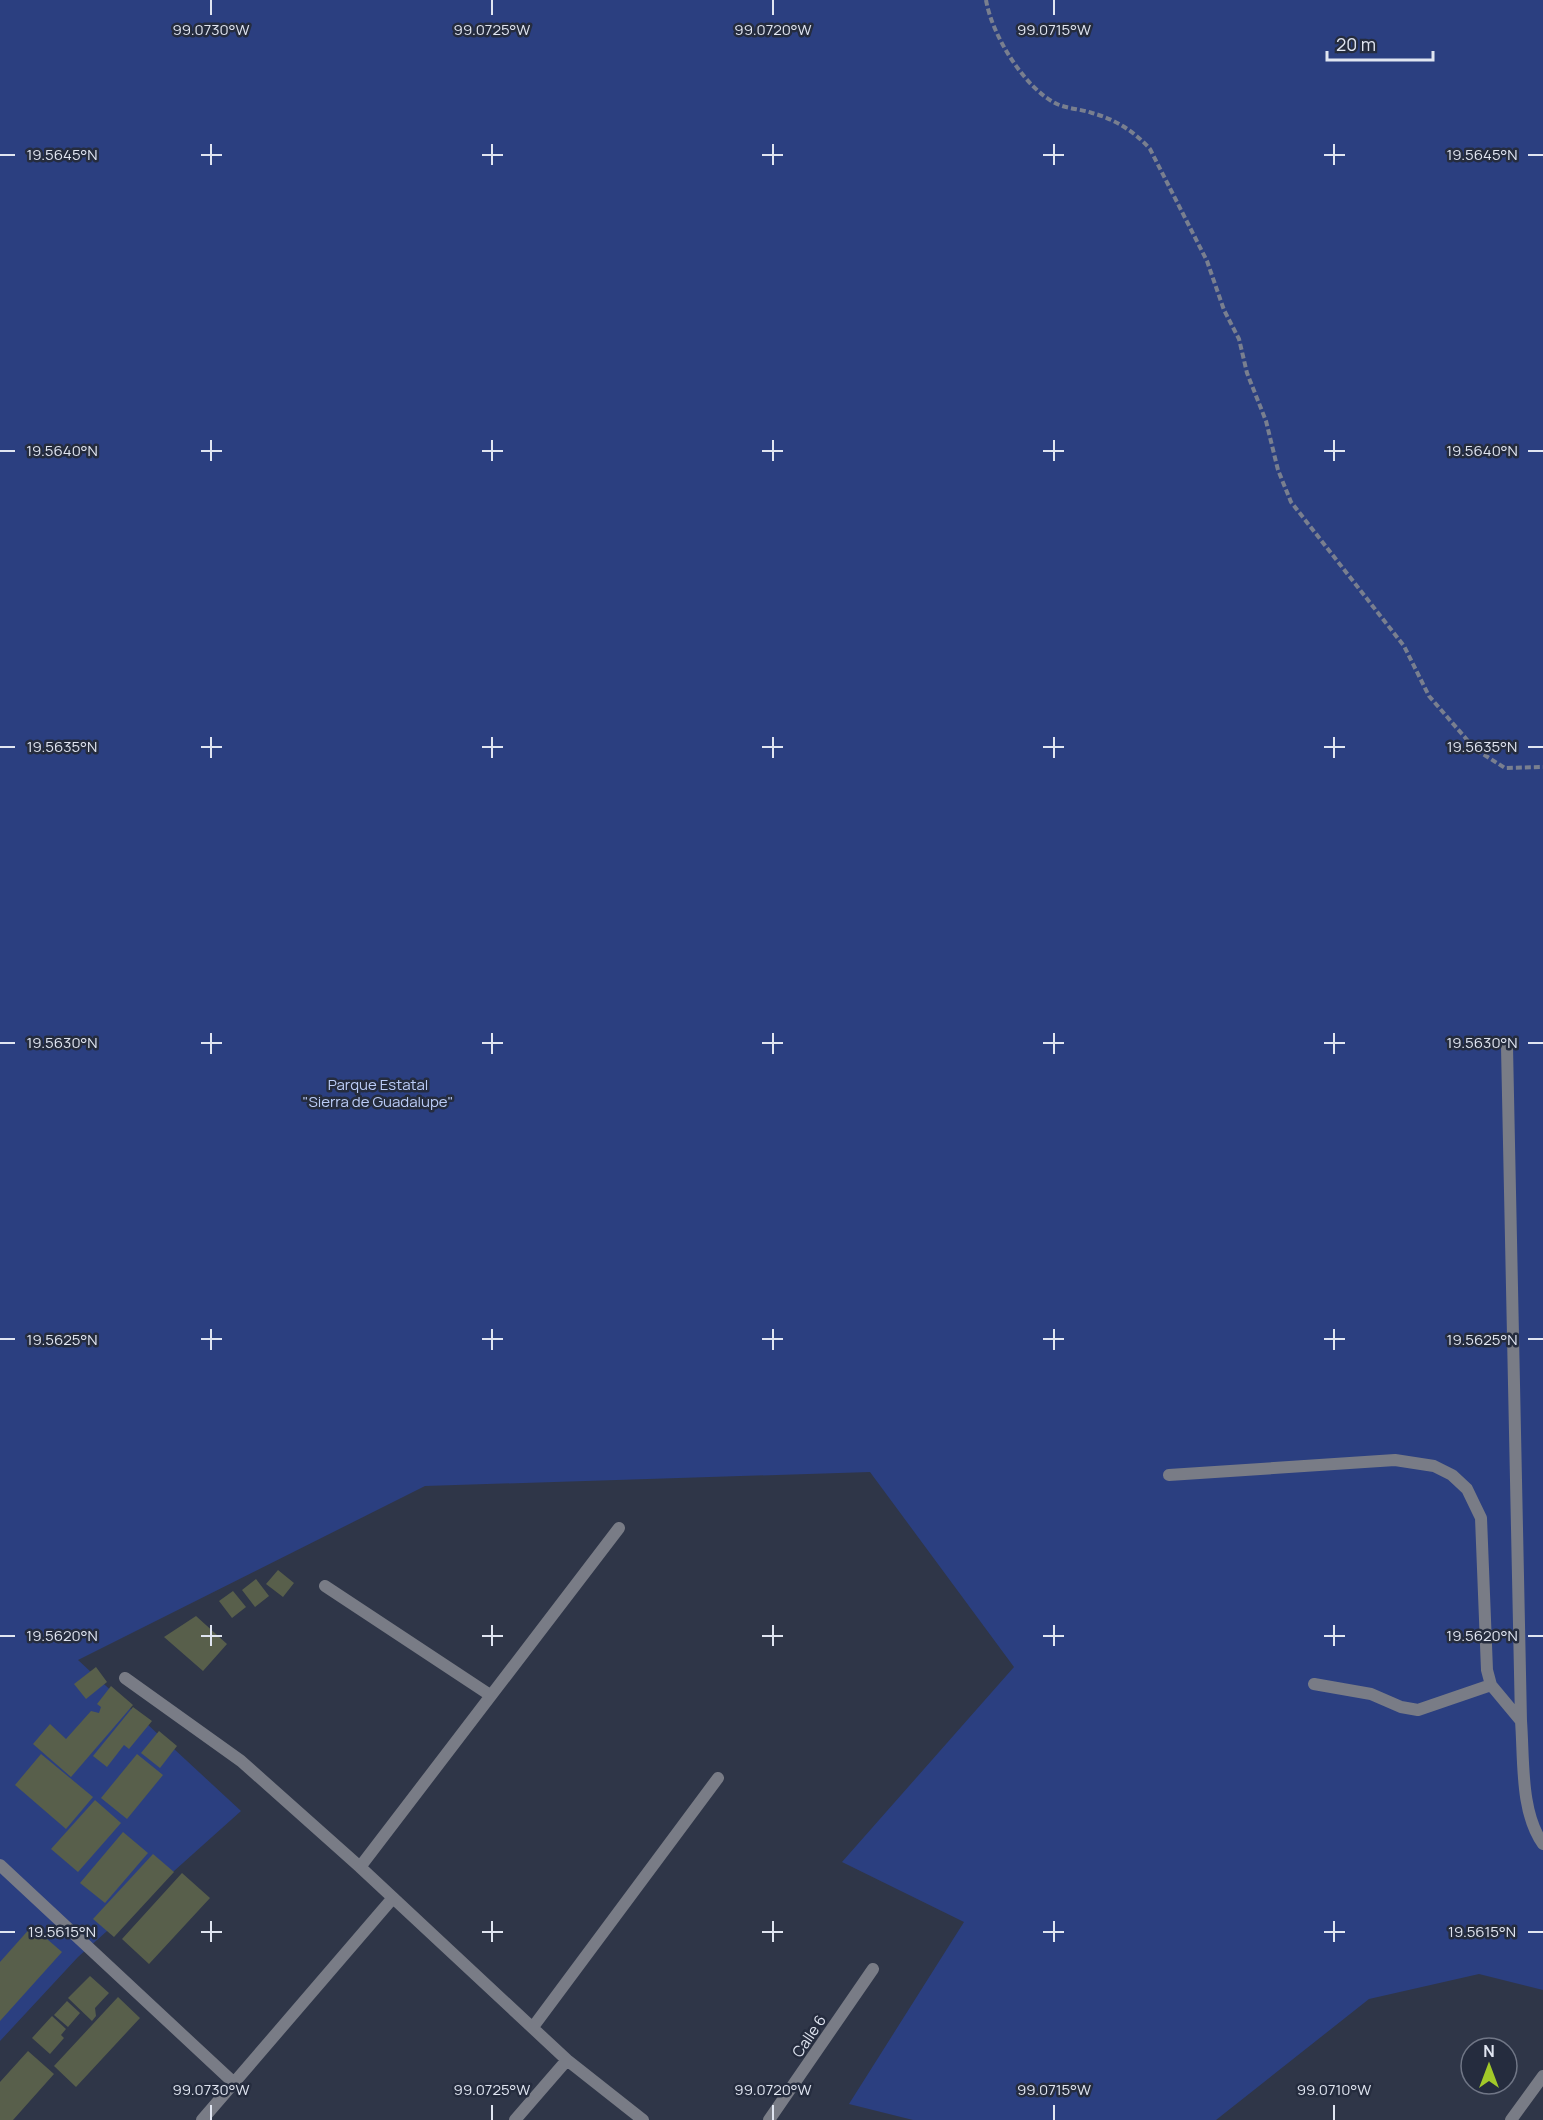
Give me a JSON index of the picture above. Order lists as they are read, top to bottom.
{
  "streets": {
    "street": ["Calle 6"]
  },
  "parks": ["Parque Estatal \"Sierra de Guadalupe\""],
  "scale_bar": "20 m",
  "north": "top",
  "coordinates": [
    "99.0730°W",
    "99.0725°W",
    "99.0720°W",
    "99.0715°W",
    "19.5645°N",
    "19.5640°N",
    "19.5635°N",
    "19.5630°N",
    "19.5625°N",
    "19.5620°N",
    "19.5615°N",
    "99.0710°W"
  ]
}
